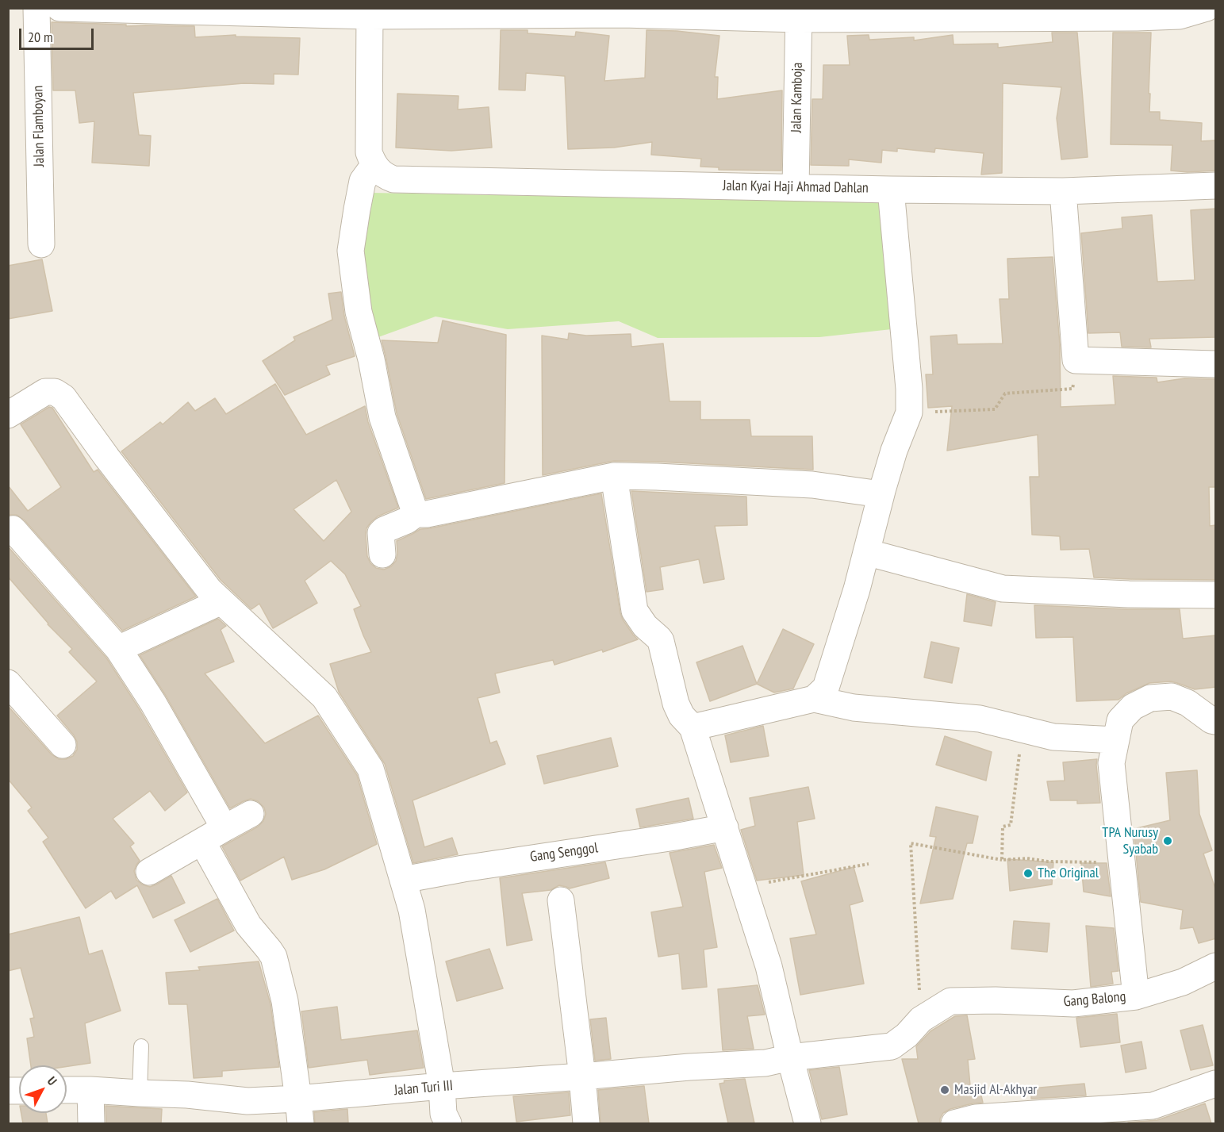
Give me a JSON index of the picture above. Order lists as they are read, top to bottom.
{
  "streets": {
    "street": [
      "Jalan Kamboja",
      "Jalan Flamboyan",
      "Jalan Kyai Haji Ahmad Dahlan",
      "Gang Senggol",
      "Gang Balong",
      "Jalan Turi III"
    ]
  },
  "crossings": [
    ["Jalan Kamboja", "Jalan Kyai Haji Ahmad Dahlan"],
    ["Gang Balong", "Jalan Turi III"]
  ],
  "places": ["TPA Nurusy Syabab", "The Original", "Masjid Al-Akhyar"],
  "scale_bar": "20 m",
  "north": "top right"
}
